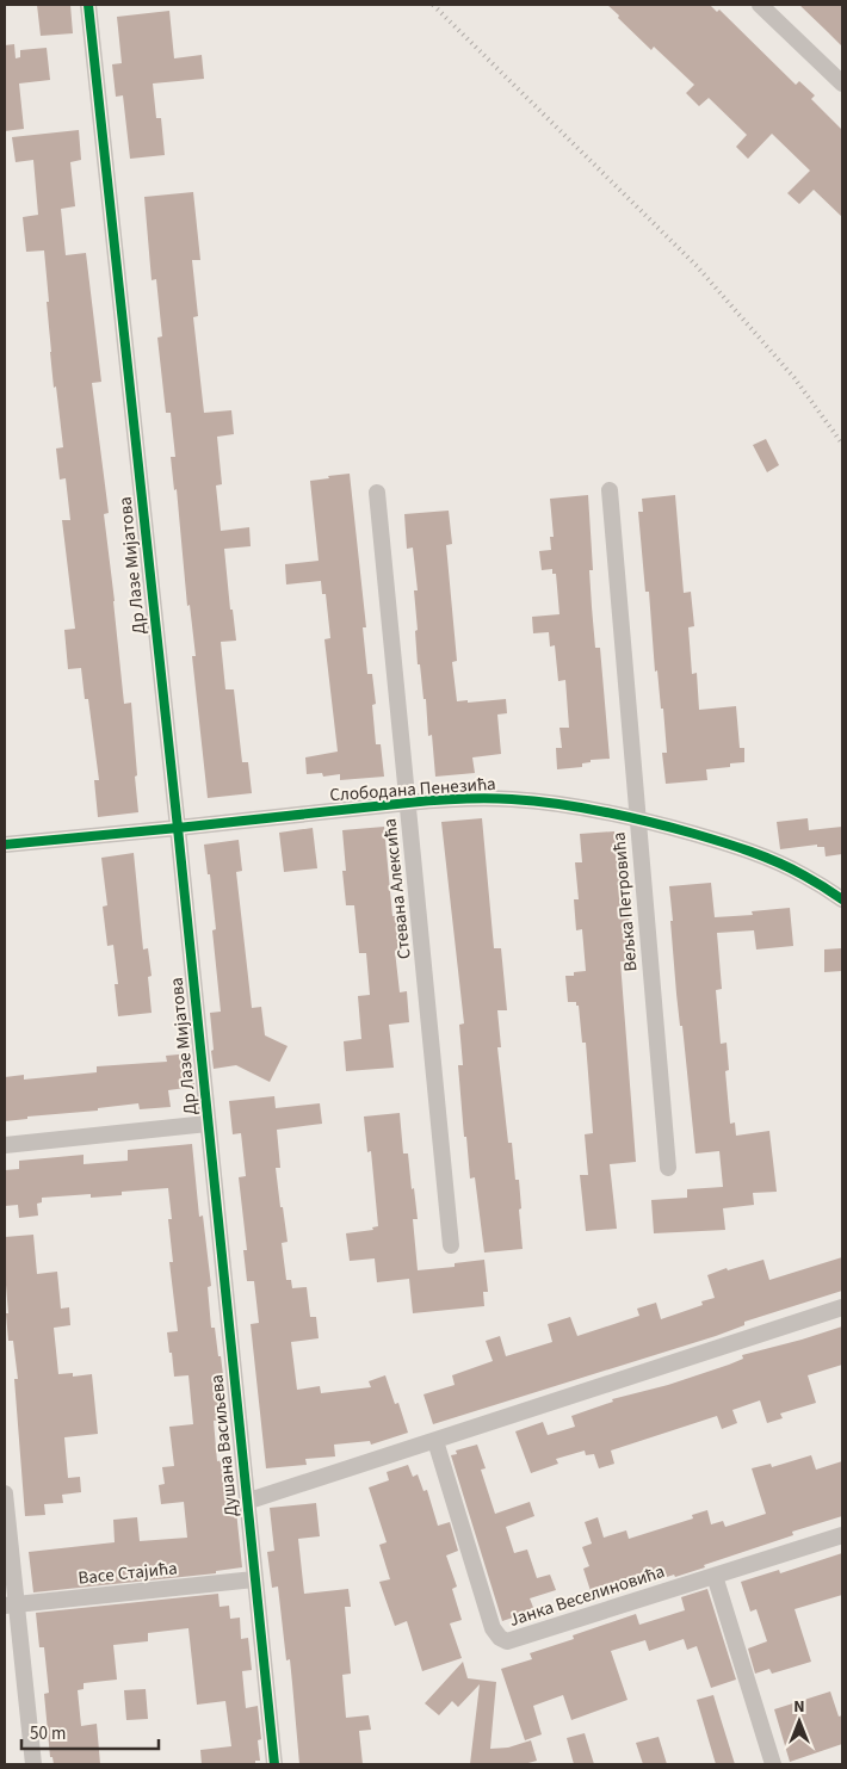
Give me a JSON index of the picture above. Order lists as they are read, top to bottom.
{
  "streets": {
    "street": [
      "Др Лазе Мијатова",
      "Слободана Пенезића",
      "Стевана Алексића",
      "Вељка Петровића",
      "Душана Васиљева",
      "Васе Стајића",
      "Јанка Веселиновића"
    ]
  },
  "crossings": [
    ["Др Лазе Мијатова", "Слободана Пенезића"],
    ["Др Лазе Мијатова", "Душана Васиљева"],
    ["Слободана Пенезића", "Стевана Алексића"],
    ["Слободана Пенезића", "Вељка Петровића"],
    ["Душана Васиљева", "Васе Стајића"]
  ],
  "scale_bar": "50 m",
  "north": "top"
}
